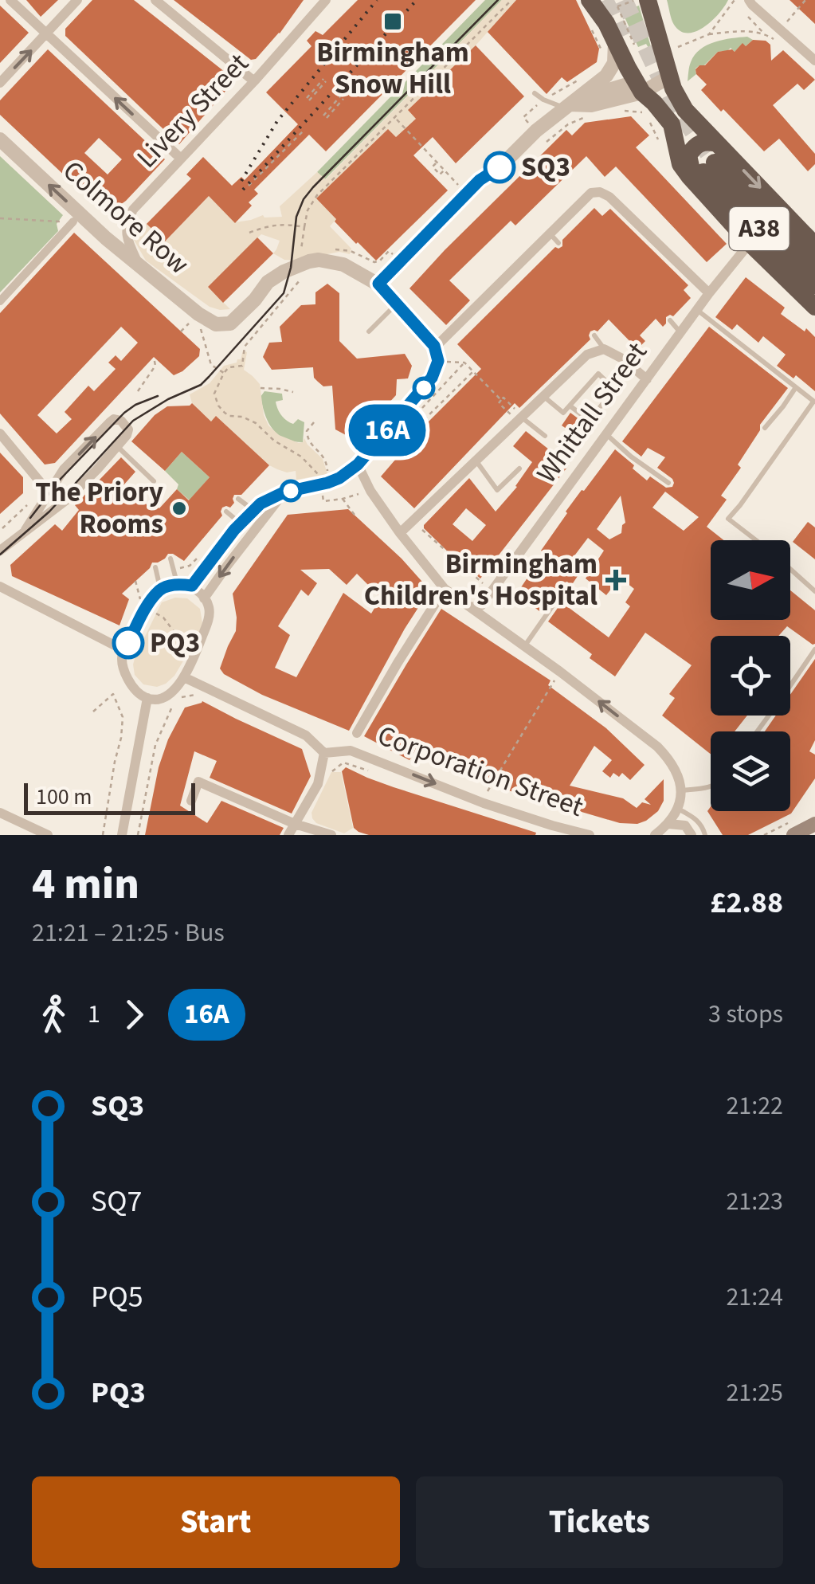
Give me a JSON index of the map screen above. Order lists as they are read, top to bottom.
{
  "streets": {
    "highway": ["A38"],
    "street": [
      "Livery Street",
      "Colmore Row",
      "Whittall Street",
      "Corporation Street"
    ]
  },
  "crossings": [
    ["Livery Street", "Colmore Row"]
  ],
  "one_way": ["Corporation Street"],
  "places": {
    "transit": ["Birmingham Snow Hill"],
    "other": ["SQ3", "The Priory Rooms", "PQ3"],
    "health": ["Birmingham Children's Hospital"]
  },
  "lines": ["bus line 16A"],
  "scale_bar": "100 m",
  "north": "right",
  "page": {
    "on_map": "16A",
    "scale": "100 m",
    "heading": ["4 min", "21:21 – 21:25 · Bus", "£2.88"],
    "legs": ["1", "16A", "3 stops"],
    "list": [
      {
        "name": "SQ3",
        "value": "21:22"
      },
      {
        "name": "SQ7",
        "value": "21:23"
      },
      {
        "name": "PQ5",
        "value": "21:24"
      },
      {
        "name": "PQ3",
        "value": "21:25"
      }
    ],
    "buttons": ["Start", "Tickets"]
  }
}
